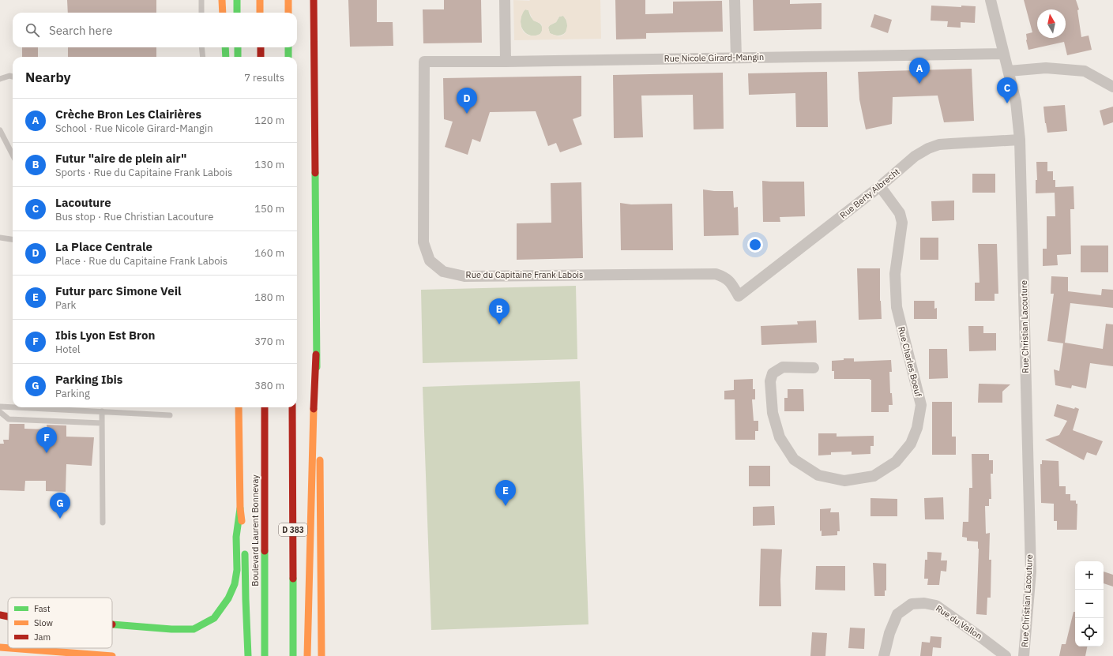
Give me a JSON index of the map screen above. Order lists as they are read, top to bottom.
{
  "streets": {
    "main road": ["D 383", "Boulevard Laurent Bonnevay"],
    "street": [
      "Rue Nicole Girard-Mangin",
      "Rue Berty Albrecht",
      "Rue du Capitaine Frank Labois",
      "Rue Christian Lacouture",
      "Rue Charles Boeuf",
      "Rue du Vallon"
    ]
  },
  "crossings": [
    ["Rue Nicole Girard-Mangin", "Rue du Capitaine Frank Labois"],
    ["Rue Nicole Girard-Mangin", "Rue Christian Lacouture"],
    ["Rue Berty Albrecht", "Rue du Capitaine Frank Labois"],
    ["Rue Berty Albrecht", "Rue Christian Lacouture"],
    ["Rue Berty Albrecht", "Rue Charles Boeuf"]
  ],
  "legend": ["Fast", "Slow", "Jam"],
  "north": "top",
  "page": {
    "search": "Search here",
    "heading": ["Nearby", "7 results"],
    "pins": [
      "A",
      "C",
      "D",
      "B",
      "F",
      "E",
      "G"
    ],
    "list": [
      {
        "mark": "A",
        "name": "Crèche Bron Les Clairières",
        "note": "School · Rue Nicole Girard-Mangin",
        "value": "120 m"
      },
      {
        "mark": "B",
        "name": "Futur \"aire de plein air\"",
        "note": "Sports · Rue du Capitaine Frank Labois",
        "value": "130 m"
      },
      {
        "mark": "C",
        "name": "Lacouture",
        "note": "Bus stop · Rue Christian Lacouture",
        "value": "150 m"
      },
      {
        "mark": "D",
        "name": "La Place Centrale",
        "note": "Place · Rue du Capitaine Frank Labois",
        "value": "160 m"
      },
      {
        "mark": "E",
        "name": "Futur parc Simone Veil",
        "note": "Park",
        "value": "180 m"
      },
      {
        "mark": "F",
        "name": "Ibis Lyon Est Bron",
        "note": "Hotel",
        "value": "370 m"
      },
      {
        "mark": "G",
        "name": "Parking Ibis",
        "note": "Parking",
        "value": "380 m"
      }
    ],
    "map_buttons": ["+", "−"]
  }
}
